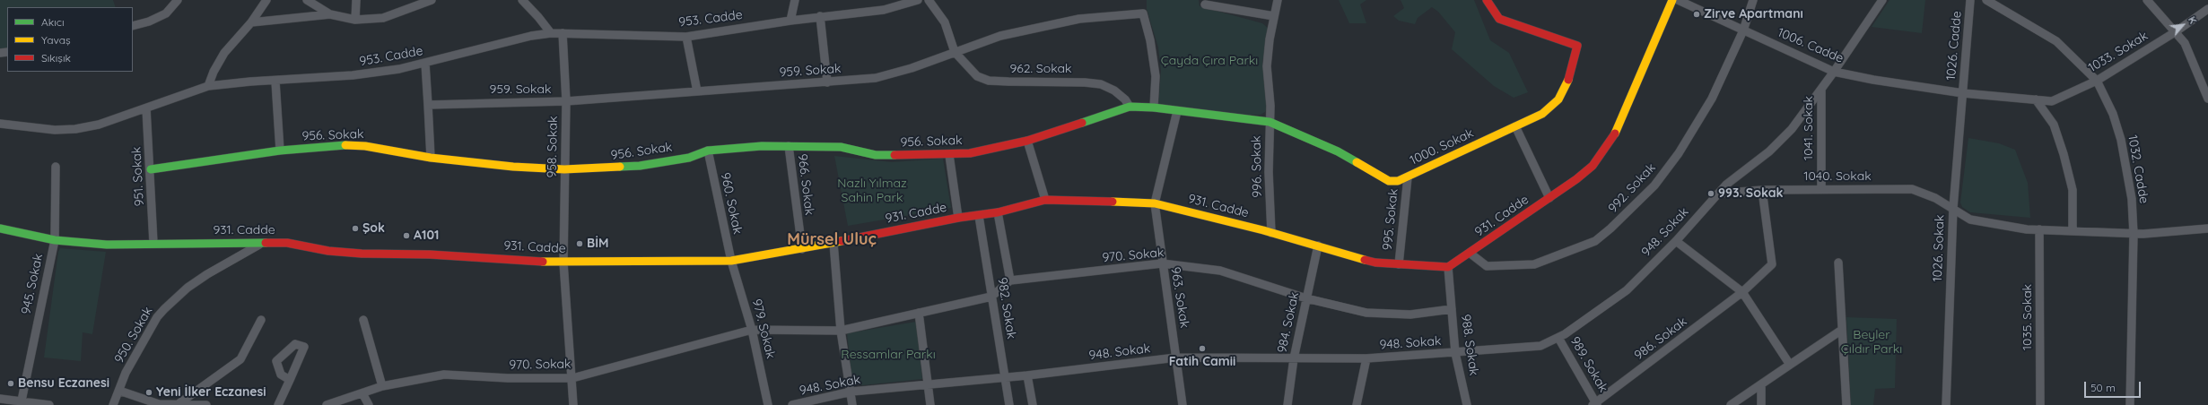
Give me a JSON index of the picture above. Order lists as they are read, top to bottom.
{
  "streets": {
    "main road": ["956. Sokak", "1000. Sokak", "931. Cadde"],
    "street": [
      "953. Cadde",
      "1006. Cadde",
      "1026. Cadde",
      "1033. Sokak",
      "962. Sokak",
      "959. Sokak",
      "1041. Sokak",
      "958. Sokak",
      "996. Sokak",
      "1032. Cadde",
      "951. Sokak",
      "1040. Sokak",
      "966. Sokak",
      "992. Sokak",
      "960. Sokak",
      "995. Sokak",
      "948. Sokak",
      "1026. Sokak",
      "970. Sokak",
      "945. Sokak",
      "963. Sokak",
      "982. Sokak",
      "1035. Sokak",
      "984. Sokak",
      "979. Sokak",
      "950. Sokak",
      "986. Sokak",
      "988. Sokak",
      "989. Sokak"
    ]
  },
  "crossings": [
    ["953. Cadde", "958. Sokak"],
    ["953. Cadde", "951. Sokak"],
    ["1006. Cadde", "1026. Cadde"],
    ["1006. Cadde", "1033. Sokak"],
    ["1006. Cadde", "992. Sokak"],
    ["1006. Cadde", "948. Sokak"],
    ["1006. Cadde", "1026. Sokak"],
    ["1026. Cadde", "1033. Sokak"],
    ["1026. Cadde", "1026. Sokak"],
    ["1033. Sokak", "1032. Cadde"],
    ["1033. Sokak", "1026. Sokak"],
    ["962. Sokak", "959. Sokak"],
    ["962. Sokak", "956. Sokak"],
    ["962. Sokak", "1000. Sokak"],
    ["959. Sokak", "958. Sokak"],
    ["959. Sokak", "1000. Sokak"],
    ["1041. Sokak", "1040. Sokak"],
    ["1041. Sokak", "948. Sokak"],
    ["956. Sokak", "958. Sokak"],
    ["956. Sokak", "1000. Sokak"],
    ["956. Sokak", "951. Sokak"],
    ["956. Sokak", "966. Sokak"],
    ["956. Sokak", "960. Sokak"],
    ["958. Sokak", "931. Cadde"],
    ["958. Sokak", "970. Sokak"],
    ["1000. Sokak", "996. Sokak"],
    ["1000. Sokak", "995. Sokak"],
    ["1000. Sokak", "963. Sokak"],
    ["996. Sokak", "931. Cadde"],
    ["1032. Cadde", "1040. Sokak"],
    ["951. Sokak", "931. Cadde"],
    ["1040. Sokak", "948. Sokak"],
    ["1040. Sokak", "1026. Sokak"],
    ["1040. Sokak", "1035. Sokak"],
    ["1040. Sokak", "986. Sokak"],
    ["966. Sokak", "931. Cadde"],
    ["992. Sokak", "931. Cadde"],
    ["960. Sokak", "931. Cadde"],
    ["960. Sokak", "979. Sokak"],
    ["931. Cadde", "995. Sokak"],
    ["931. Cadde", "945. Sokak"],
    ["931. Cadde", "963. Sokak"],
    ["931. Cadde", "982. Sokak"],
    ["931. Cadde", "984. Sokak"],
    ["931. Cadde", "979. Sokak"],
    ["931. Cadde", "950. Sokak"],
    ["931. Cadde", "988. Sokak"],
    ["948. Sokak", "963. Sokak"],
    ["948. Sokak", "982. Sokak"],
    ["948. Sokak", "984. Sokak"],
    ["948. Sokak", "988. Sokak"],
    ["948. Sokak", "989. Sokak"],
    ["970. Sokak", "963. Sokak"],
    ["970. Sokak", "982. Sokak"],
    ["970. Sokak", "984. Sokak"],
    ["970. Sokak", "979. Sokak"],
    ["970. Sokak", "988. Sokak"],
    ["986. Sokak", "989. Sokak"]
  ],
  "districts": ["Mürsel Uluç"],
  "parks": [
    "Çayda Çıra Parkı",
    "Nazlı Yılmaz Sahin Park",
    "Beyler Çıldır Parkı",
    "Ressamlar Parkı"
  ],
  "places": [
    "Zirve Apartmanı",
    "993. Sokak",
    "Şok",
    "A101",
    "BİM",
    "Fatih Camii",
    "Bensu Eczanesi",
    "Yeni İlker Eczanesi"
  ],
  "legend": ["Akıcı", "Yavaş", "Sıkışık"],
  "scale_bar": "50 m",
  "north": "top right"
}
